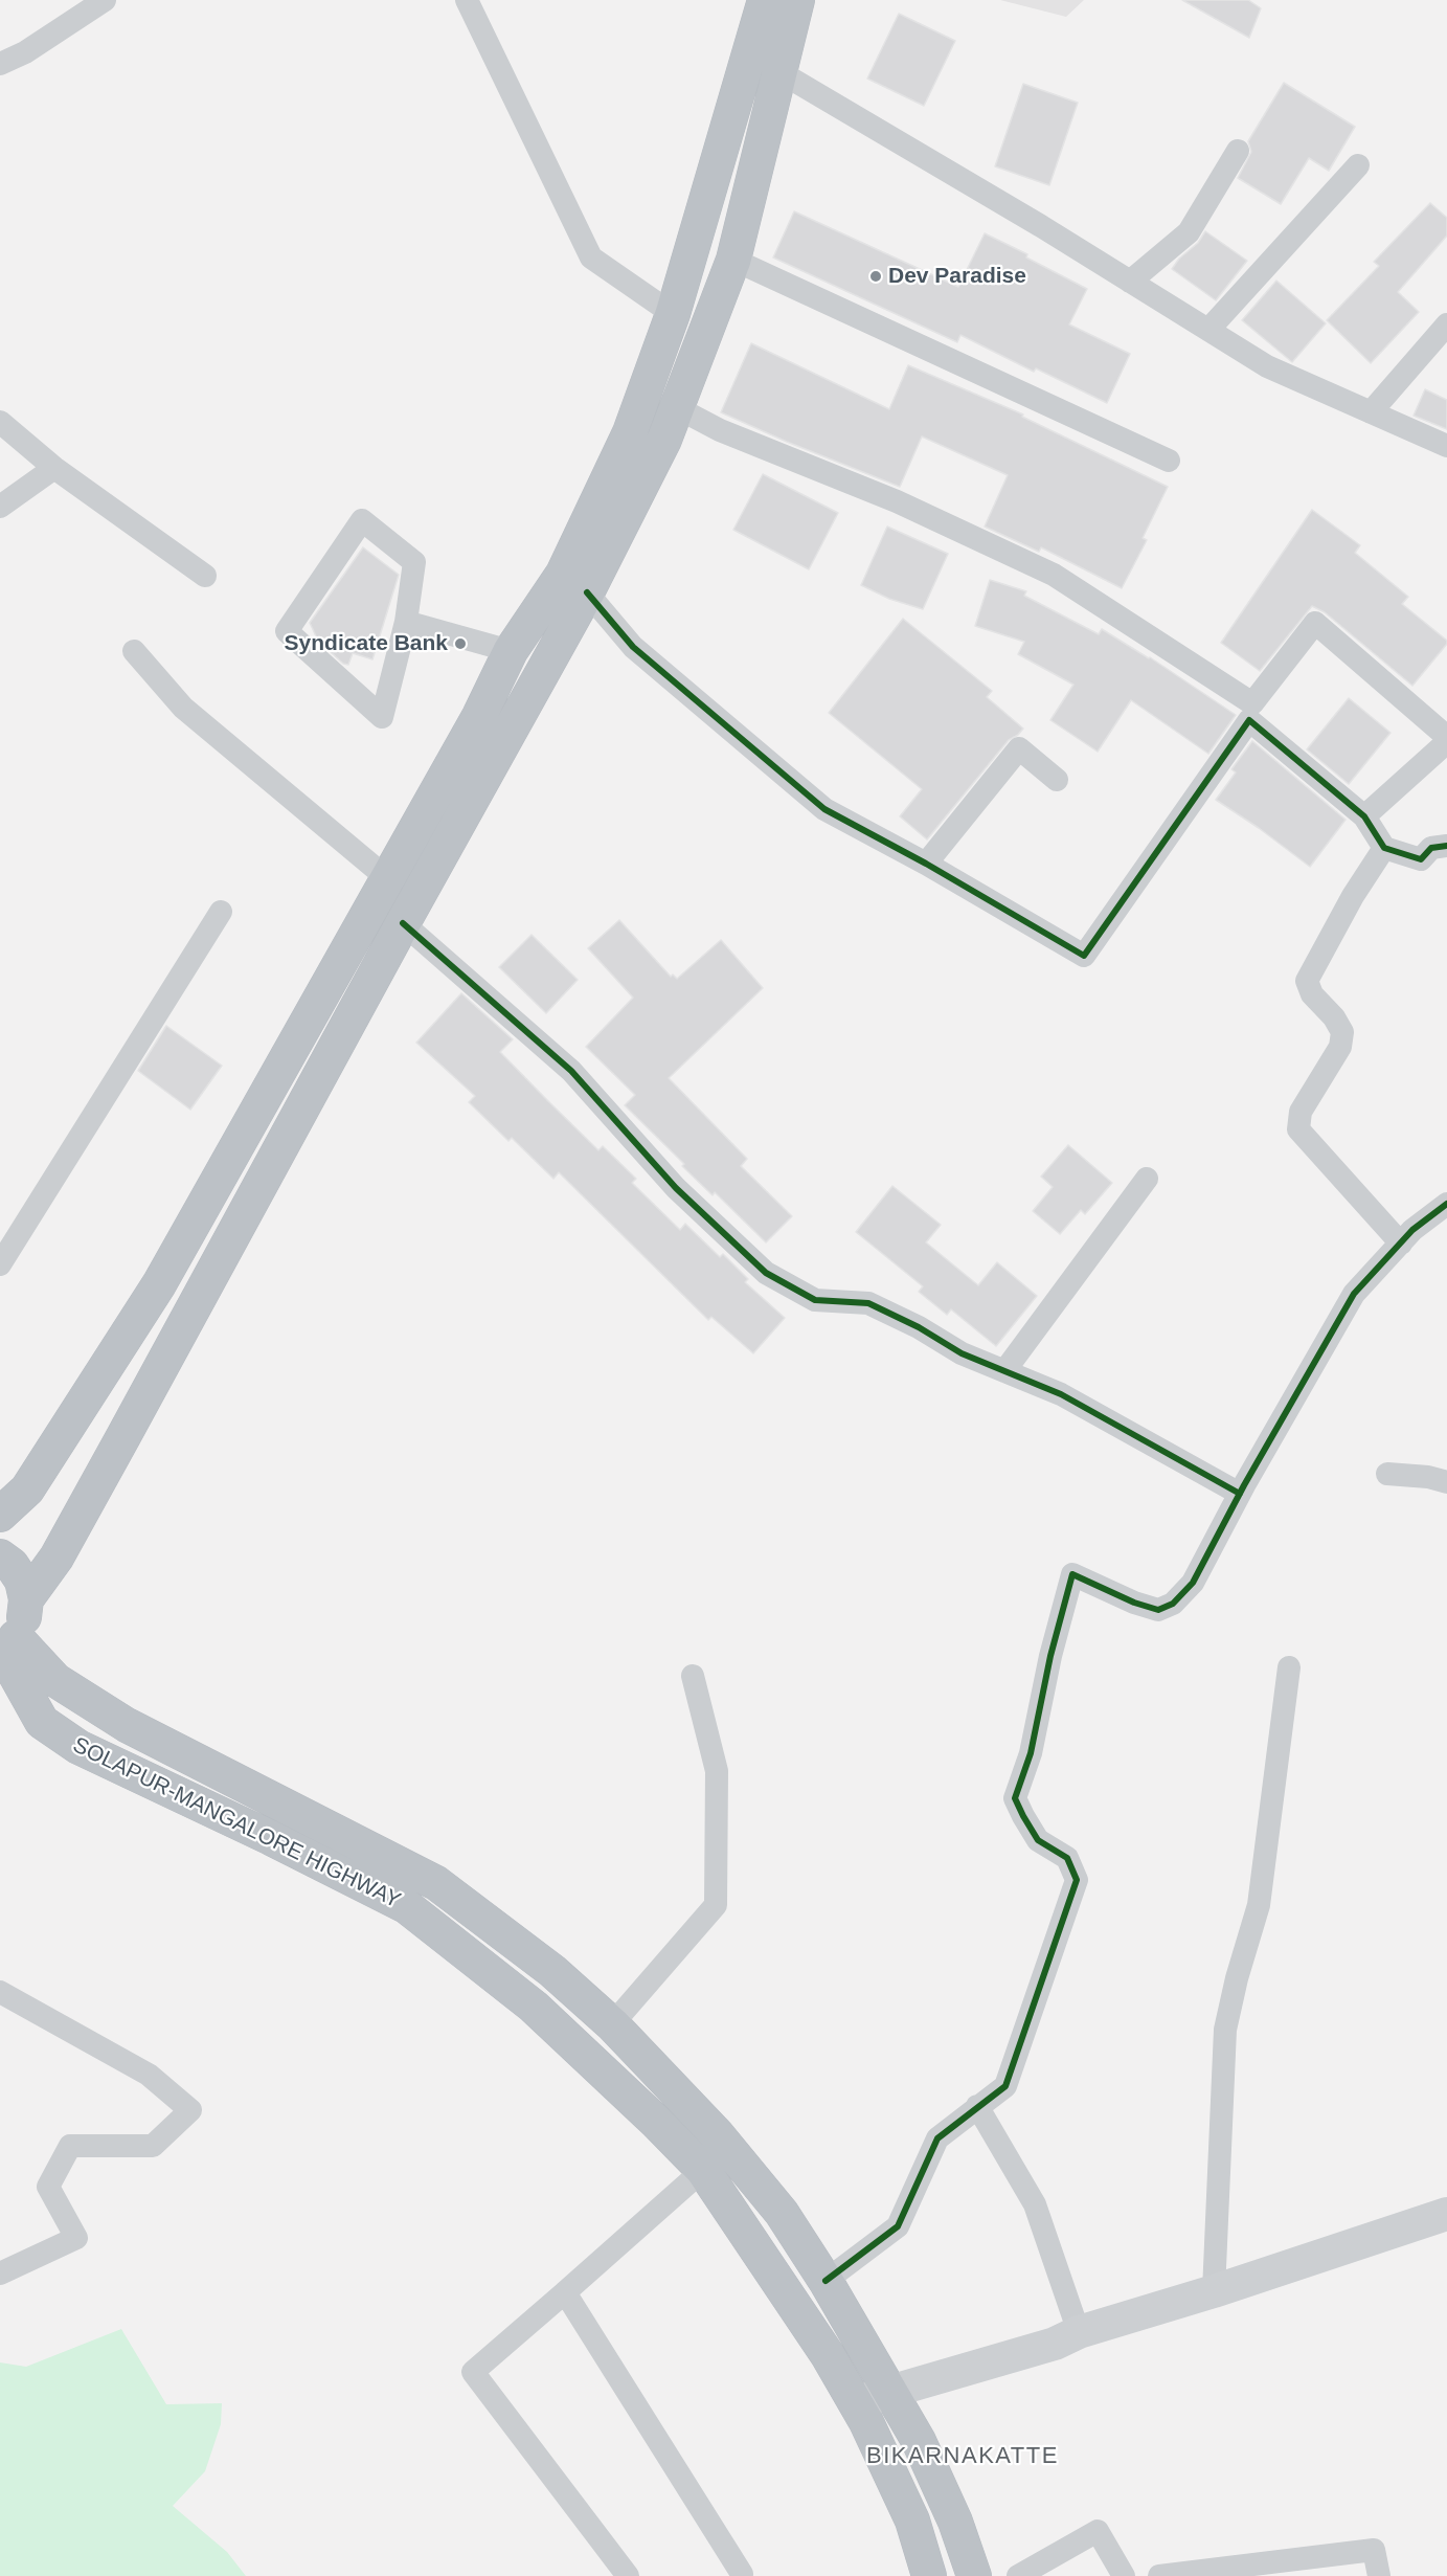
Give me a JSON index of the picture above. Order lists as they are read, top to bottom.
{
  "streets": {
    "highway": ["SOLAPUR-MANGALORE HIGHWAY"]
  },
  "districts": ["BIKARNAKATTE"],
  "places": ["Dev Paradise", "Syndicate Bank"]
}
